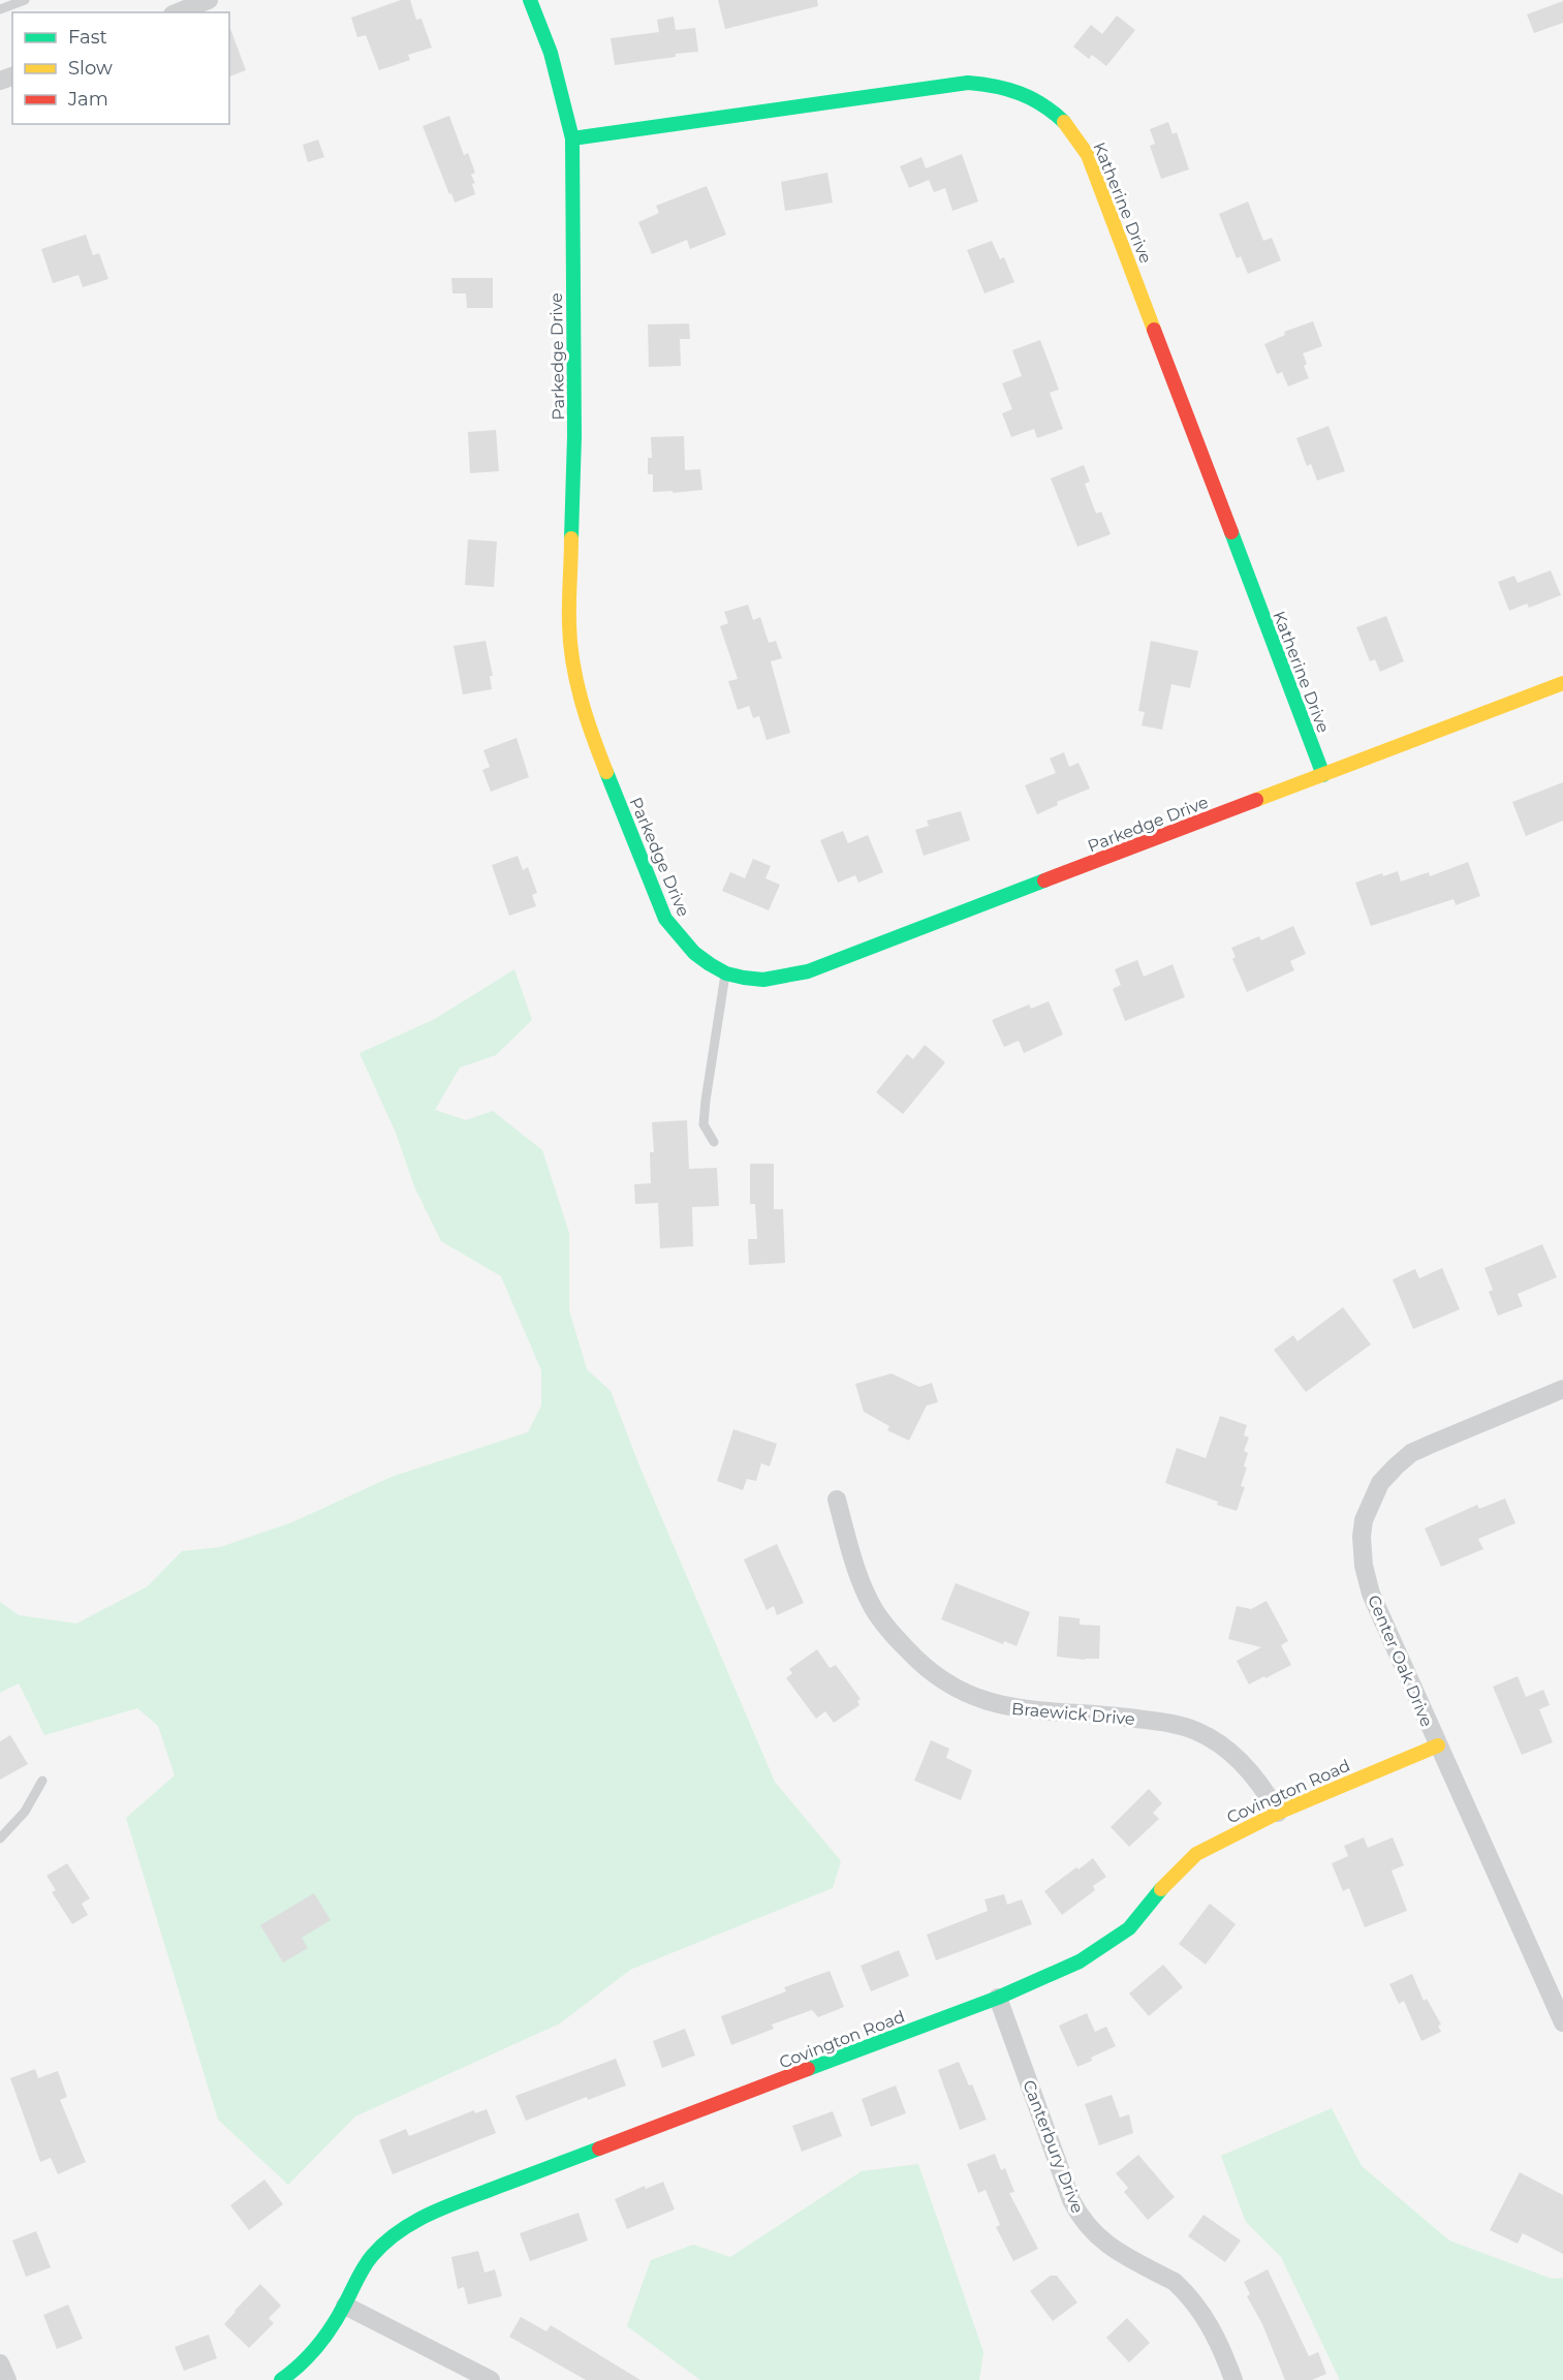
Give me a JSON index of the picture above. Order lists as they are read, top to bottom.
{
  "streets": {
    "street": [
      "Katherine Drive",
      "Parkedge Drive",
      "Center Oak Drive",
      "Braewick Drive",
      "Covington Road",
      "Canterbury Drive"
    ]
  },
  "crossings": [
    ["Katherine Drive", "Parkedge Drive"],
    ["Center Oak Drive", "Covington Road"],
    ["Braewick Drive", "Covington Road"],
    ["Covington Road", "Canterbury Drive"]
  ],
  "legend": ["Fast", "Slow", "Jam"]
}
